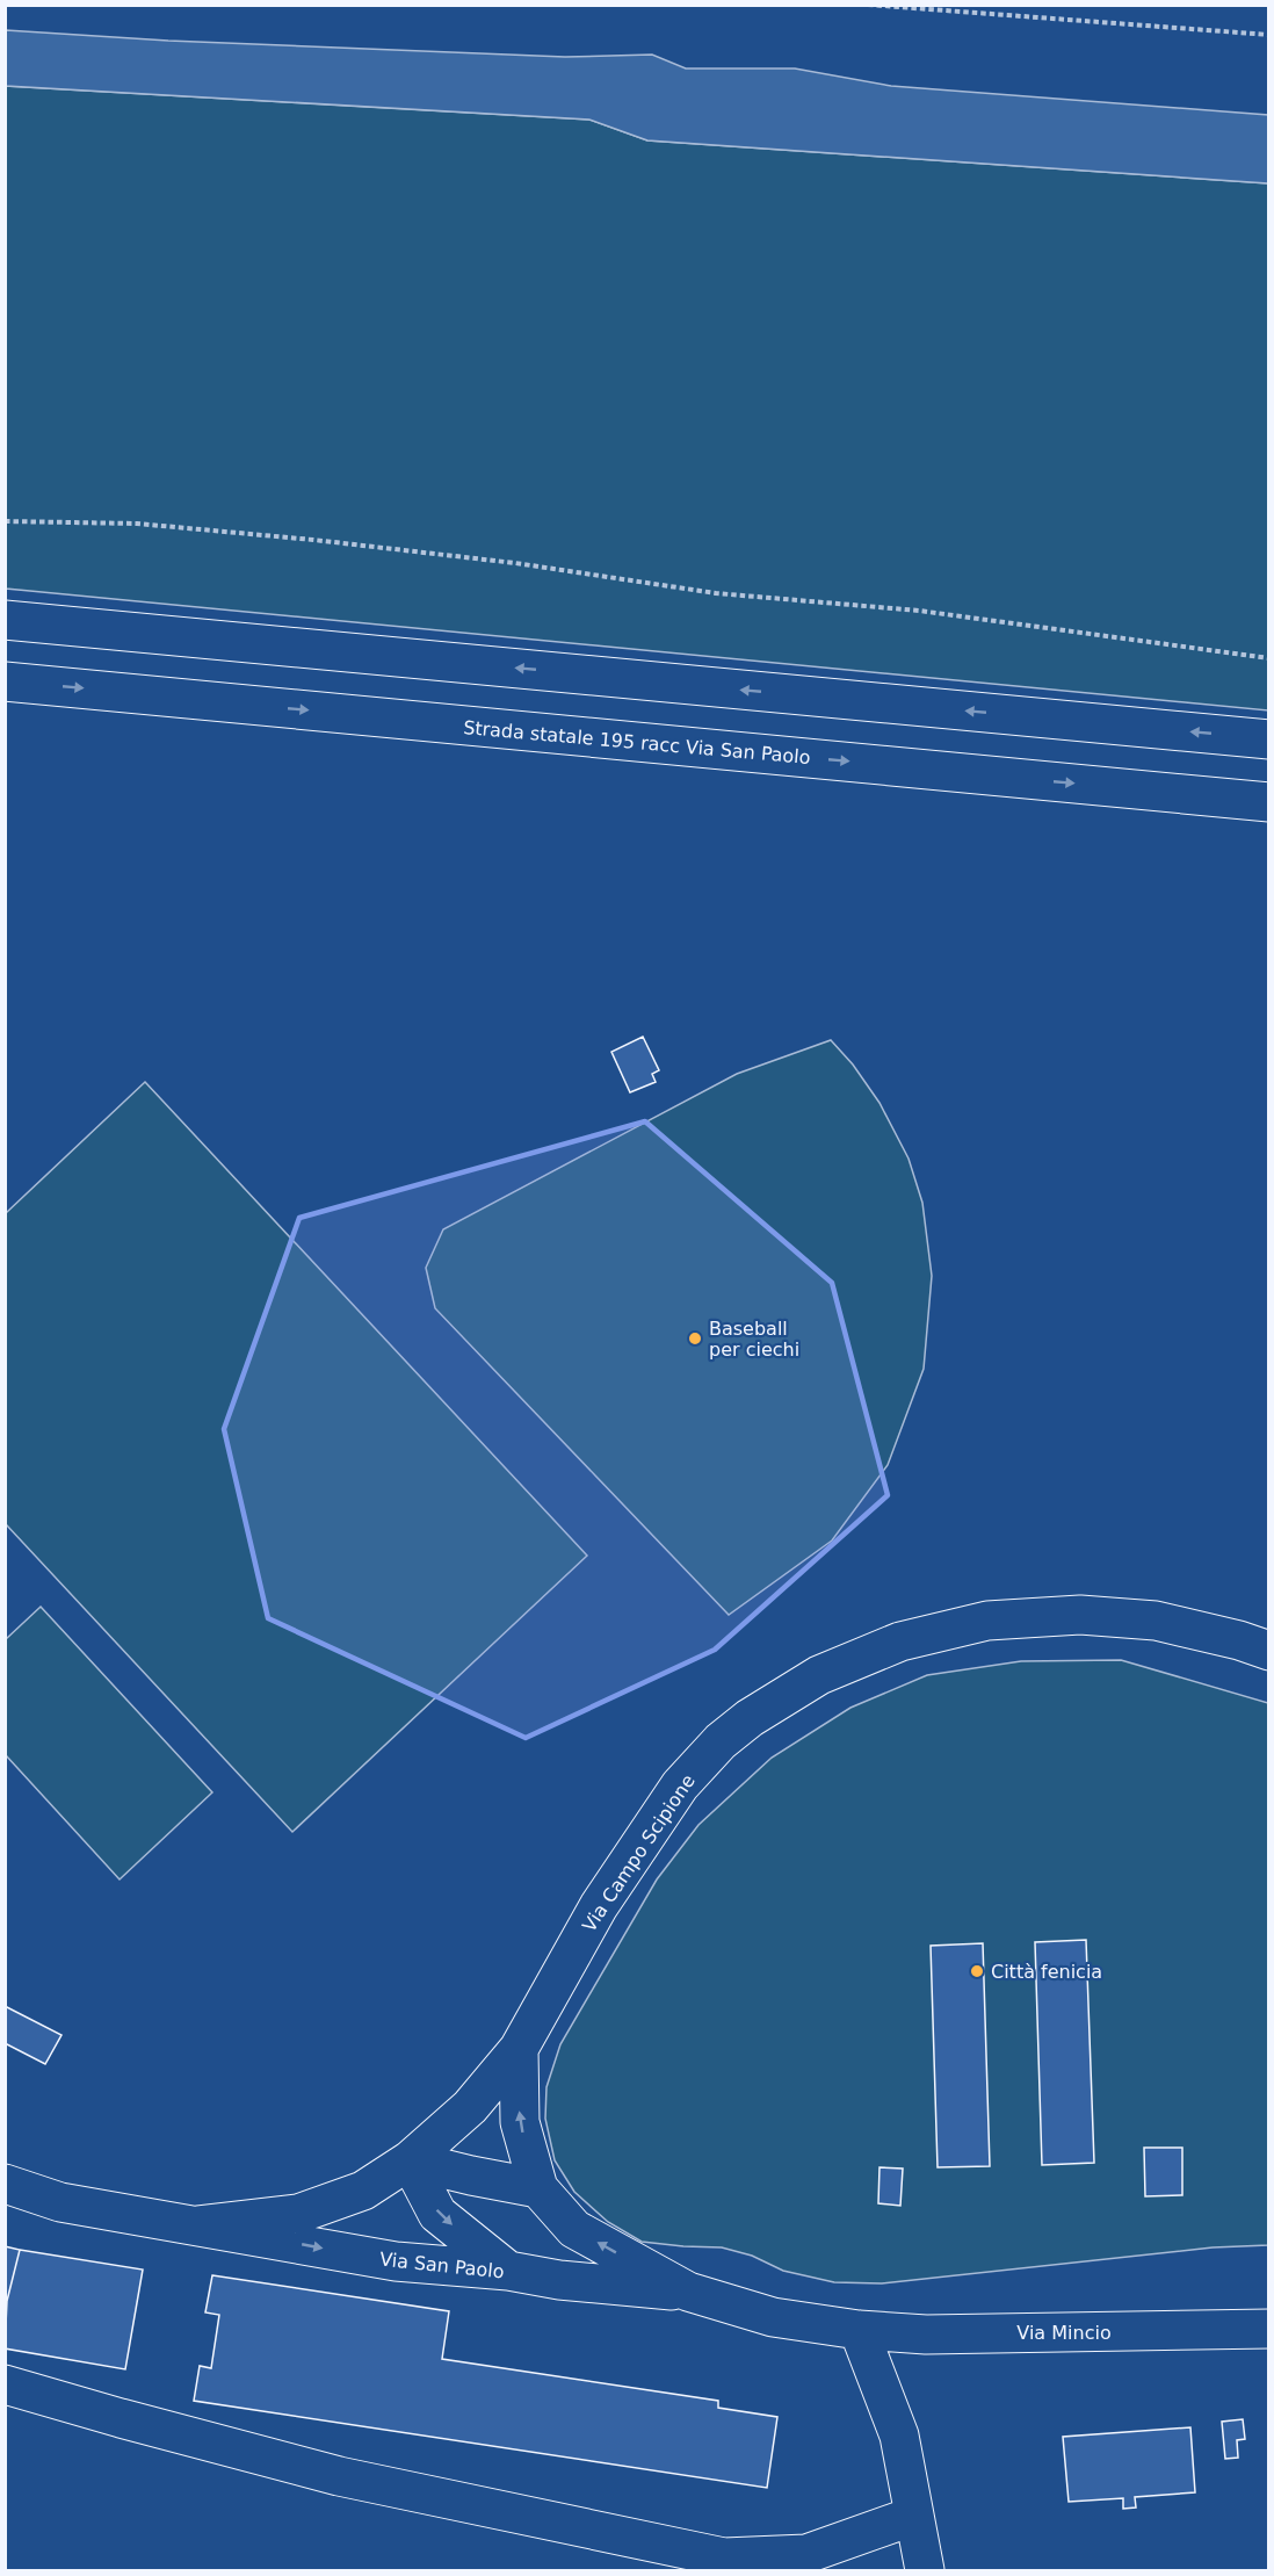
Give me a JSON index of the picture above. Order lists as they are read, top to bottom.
{
  "streets": {
    "main road": [
      "Strada statale 195 racc Via San Paolo",
      "Via Campo Scipione",
      "Via San Paolo",
      "Via Mincio"
    ]
  },
  "crossings": [
    ["Via Campo Scipione", "Via San Paolo"],
    ["Via San Paolo", "Via Mincio"]
  ],
  "places": ["Baseball per ciechi", "Città fenicia"]
}
